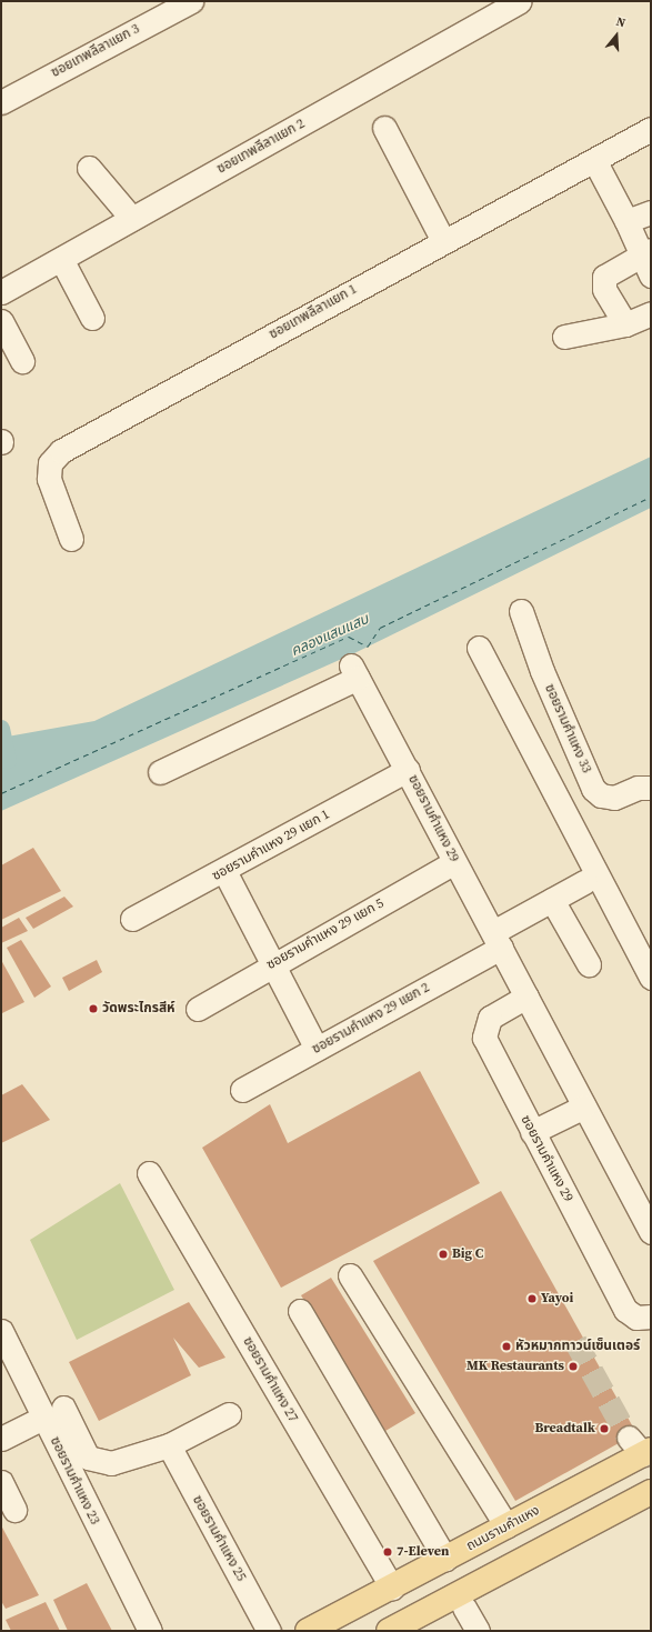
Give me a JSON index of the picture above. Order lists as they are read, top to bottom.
{
  "streets": {
    "main road": ["ถนนรามคำแหง"],
    "street": [
      "ซอยเทพลีลาแยก 3",
      "ซอยเทพลีลาแยก 2",
      "ซอยเทพลีลาแยก 1",
      "ซอยรามคำแหง 33",
      "ซอยรามคำแหง 29",
      "ซอยรามคำแหง 29 แยก 1",
      "ซอยรามคำแหง 29 แยก 5",
      "ซอยรามคำแหง 29 แยก 2",
      "ซอยรามคำแหง 27",
      "ซอยรามคำแหง 23",
      "ซอยรามคำแหง 25"
    ]
  },
  "crossings": [
    ["ซอยรามคำแหง 29", "ซอยรามคำแหง 29 แยก 1"],
    ["ซอยรามคำแหง 29", "ซอยรามคำแหง 29 แยก 5"],
    ["ซอยรามคำแหง 29", "ซอยรามคำแหง 29 แยก 2"],
    ["ซอยรามคำแหง 27", "ถนนรามคำแหง"]
  ],
  "water": ["คลองแสนแสบ"],
  "places": [
    "วัดพระไกรสีห์",
    "Big C",
    "Yayoi",
    "หัวหมากทาวน์เซ็นเตอร์",
    "MK Restaurants",
    "Breadtalk",
    "7-Eleven"
  ],
  "north": "top"
}
